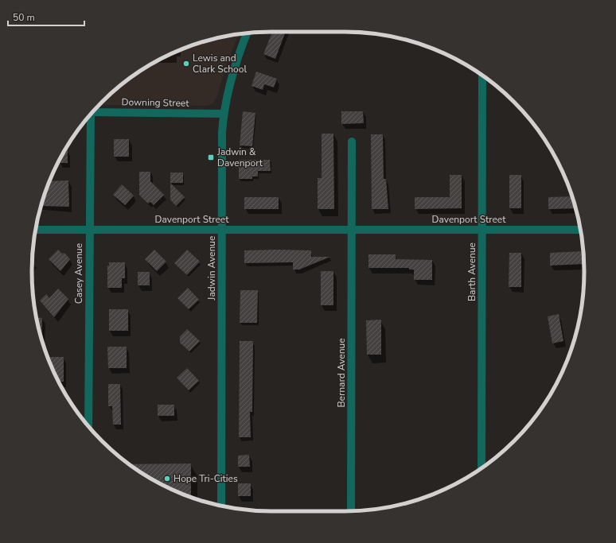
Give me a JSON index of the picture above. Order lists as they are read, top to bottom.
{
  "streets": {
    "street": [
      "Downing Street",
      "Davenport Street",
      "Jadwin Avenue",
      "Barth Avenue",
      "Casey Avenue",
      "Bernard Avenue"
    ]
  },
  "crossings": [
    ["Downing Street", "Jadwin Avenue"],
    ["Davenport Street", "Jadwin Avenue"],
    ["Davenport Street", "Barth Avenue"],
    ["Davenport Street", "Casey Avenue"],
    ["Davenport Street", "Bernard Avenue"]
  ],
  "places": {
    "other": ["Lewis and Clark School", "Hope Tri-Cities"],
    "transit": ["Jadwin & Davenport"]
  },
  "scale_bar": "50 m"
}
